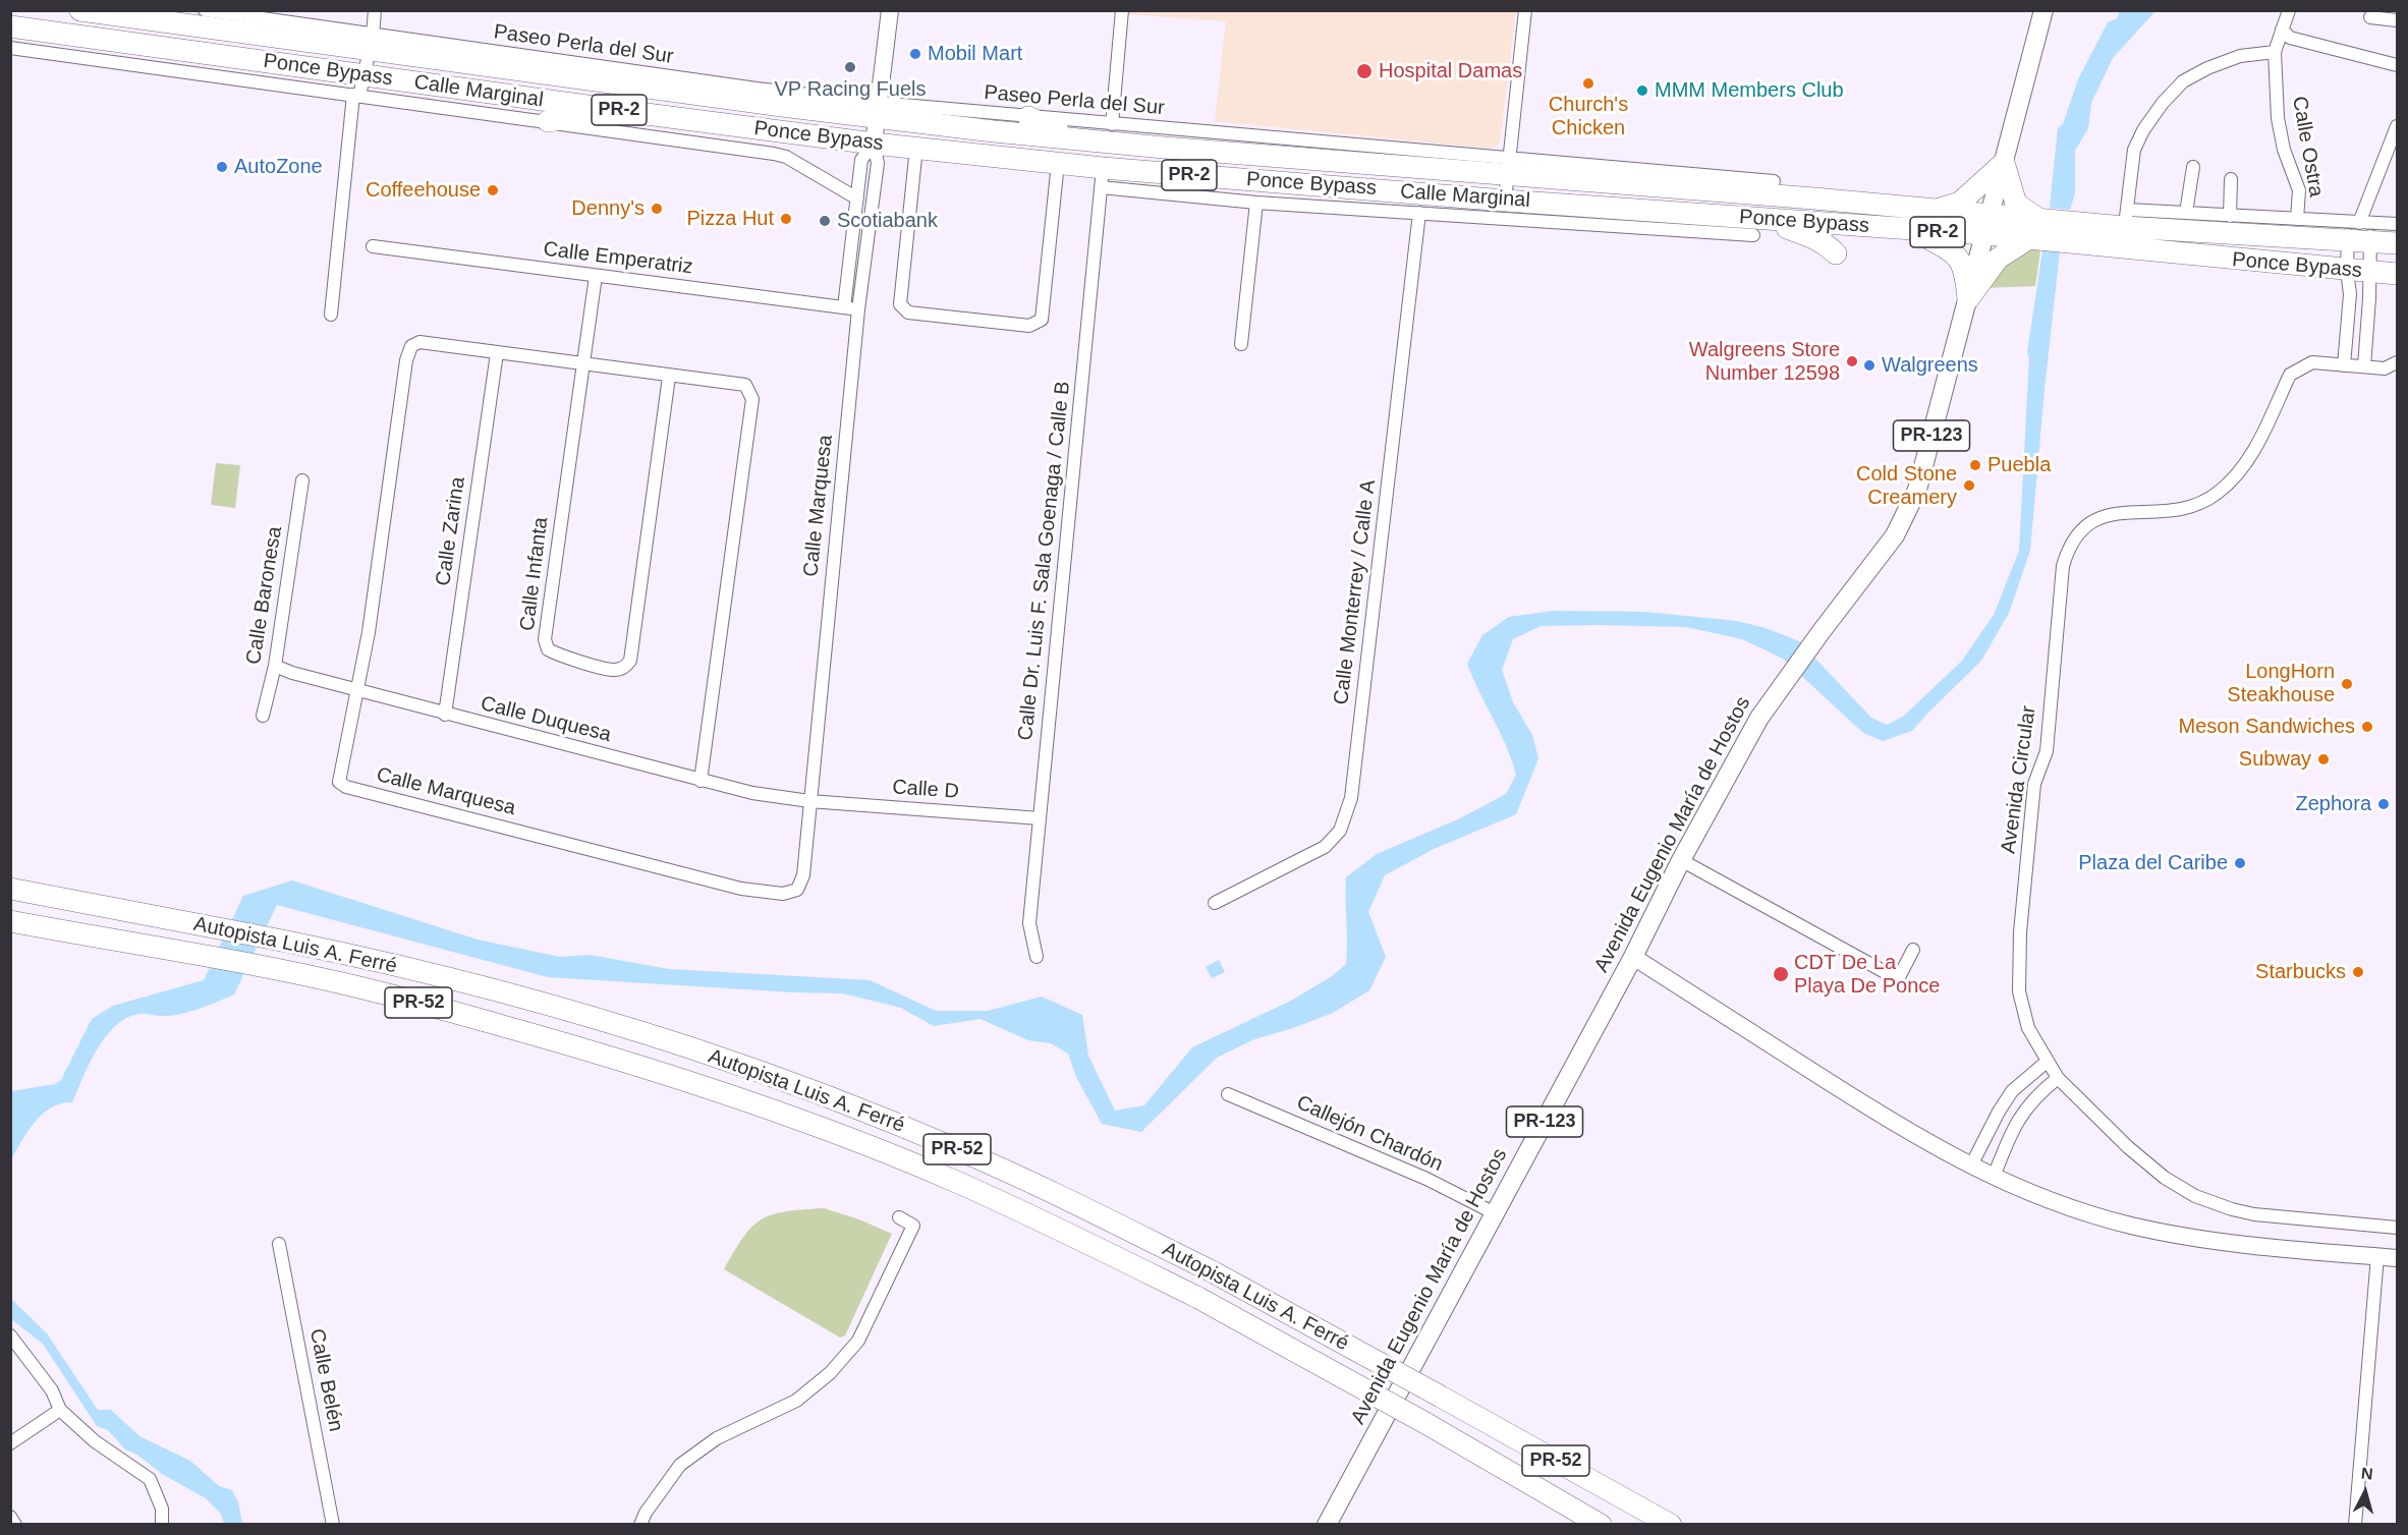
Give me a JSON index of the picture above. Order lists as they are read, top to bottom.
{
  "streets": {
    "highway": [
      "Ponce Bypass",
      "PR-2",
      "Autopista Luis A. Ferré",
      "PR-52"
    ],
    "main road": ["PR-123", "Avenida Eugenio María de Hostos"],
    "street": [
      "Paseo Perla del Sur",
      "Calle Marginal",
      "Calle Ostra",
      "Calle Emperatriz",
      "Calle Marquesa",
      "Calle Zarina",
      "Calle Dr. Luis F. Sala Goenaga / Calle B",
      "Calle Infanta",
      "Calle Monterrey / Calle A",
      "Calle Baronesa",
      "Calle Duquesa",
      "Avenida Circular",
      "Calle D",
      "Callejón Chardón",
      "Calle Belén"
    ]
  },
  "crossings": [
    ["Paseo Perla del Sur", "Ponce Bypass"],
    ["Ponce Bypass", "Calle Marginal"],
    ["Ponce Bypass", "Calle Marquesa"],
    ["Ponce Bypass", "Calle Dr. Luis F. Sala Goenaga / Calle B"],
    ["Ponce Bypass", "Avenida Eugenio María de Hostos"],
    ["Calle Marginal", "Calle Dr. Luis F. Sala Goenaga / Calle B"],
    ["Calle Marginal", "Calle Monterrey / Calle A"],
    ["Calle Emperatriz", "Calle Marquesa"],
    ["Calle Emperatriz", "Calle Infanta"],
    ["Calle Marquesa", "Calle Zarina"],
    ["Calle Marquesa", "Calle Infanta"],
    ["Calle Marquesa", "Calle Duquesa"],
    ["Calle Marquesa", "Calle D"],
    ["Calle Zarina", "Calle Duquesa"],
    ["Calle Dr. Luis F. Sala Goenaga / Calle B", "Calle D"],
    ["Calle Baronesa", "Calle Duquesa"],
    ["Calle Duquesa", "Calle D"],
    ["Avenida Eugenio María de Hostos", "Callejón Chardón"]
  ],
  "places": [
    "Mobil Mart",
    "VP Racing Fuels",
    "Hospital Damas",
    "Church's Chicken",
    "MMM Members Club",
    "AutoZone",
    "Coffeehouse",
    "Denny's",
    "Pizza Hut",
    "Scotiabank",
    "Walgreens Store Number 12598",
    "Walgreens",
    "Puebla",
    "Cold Stone Creamery",
    "LongHorn Steakhouse",
    "Meson Sandwiches",
    "Subway",
    "Zephora",
    "Plaza del Caribe",
    "Starbucks",
    "CDT De La Playa De Ponce"
  ],
  "north": "top"
}
